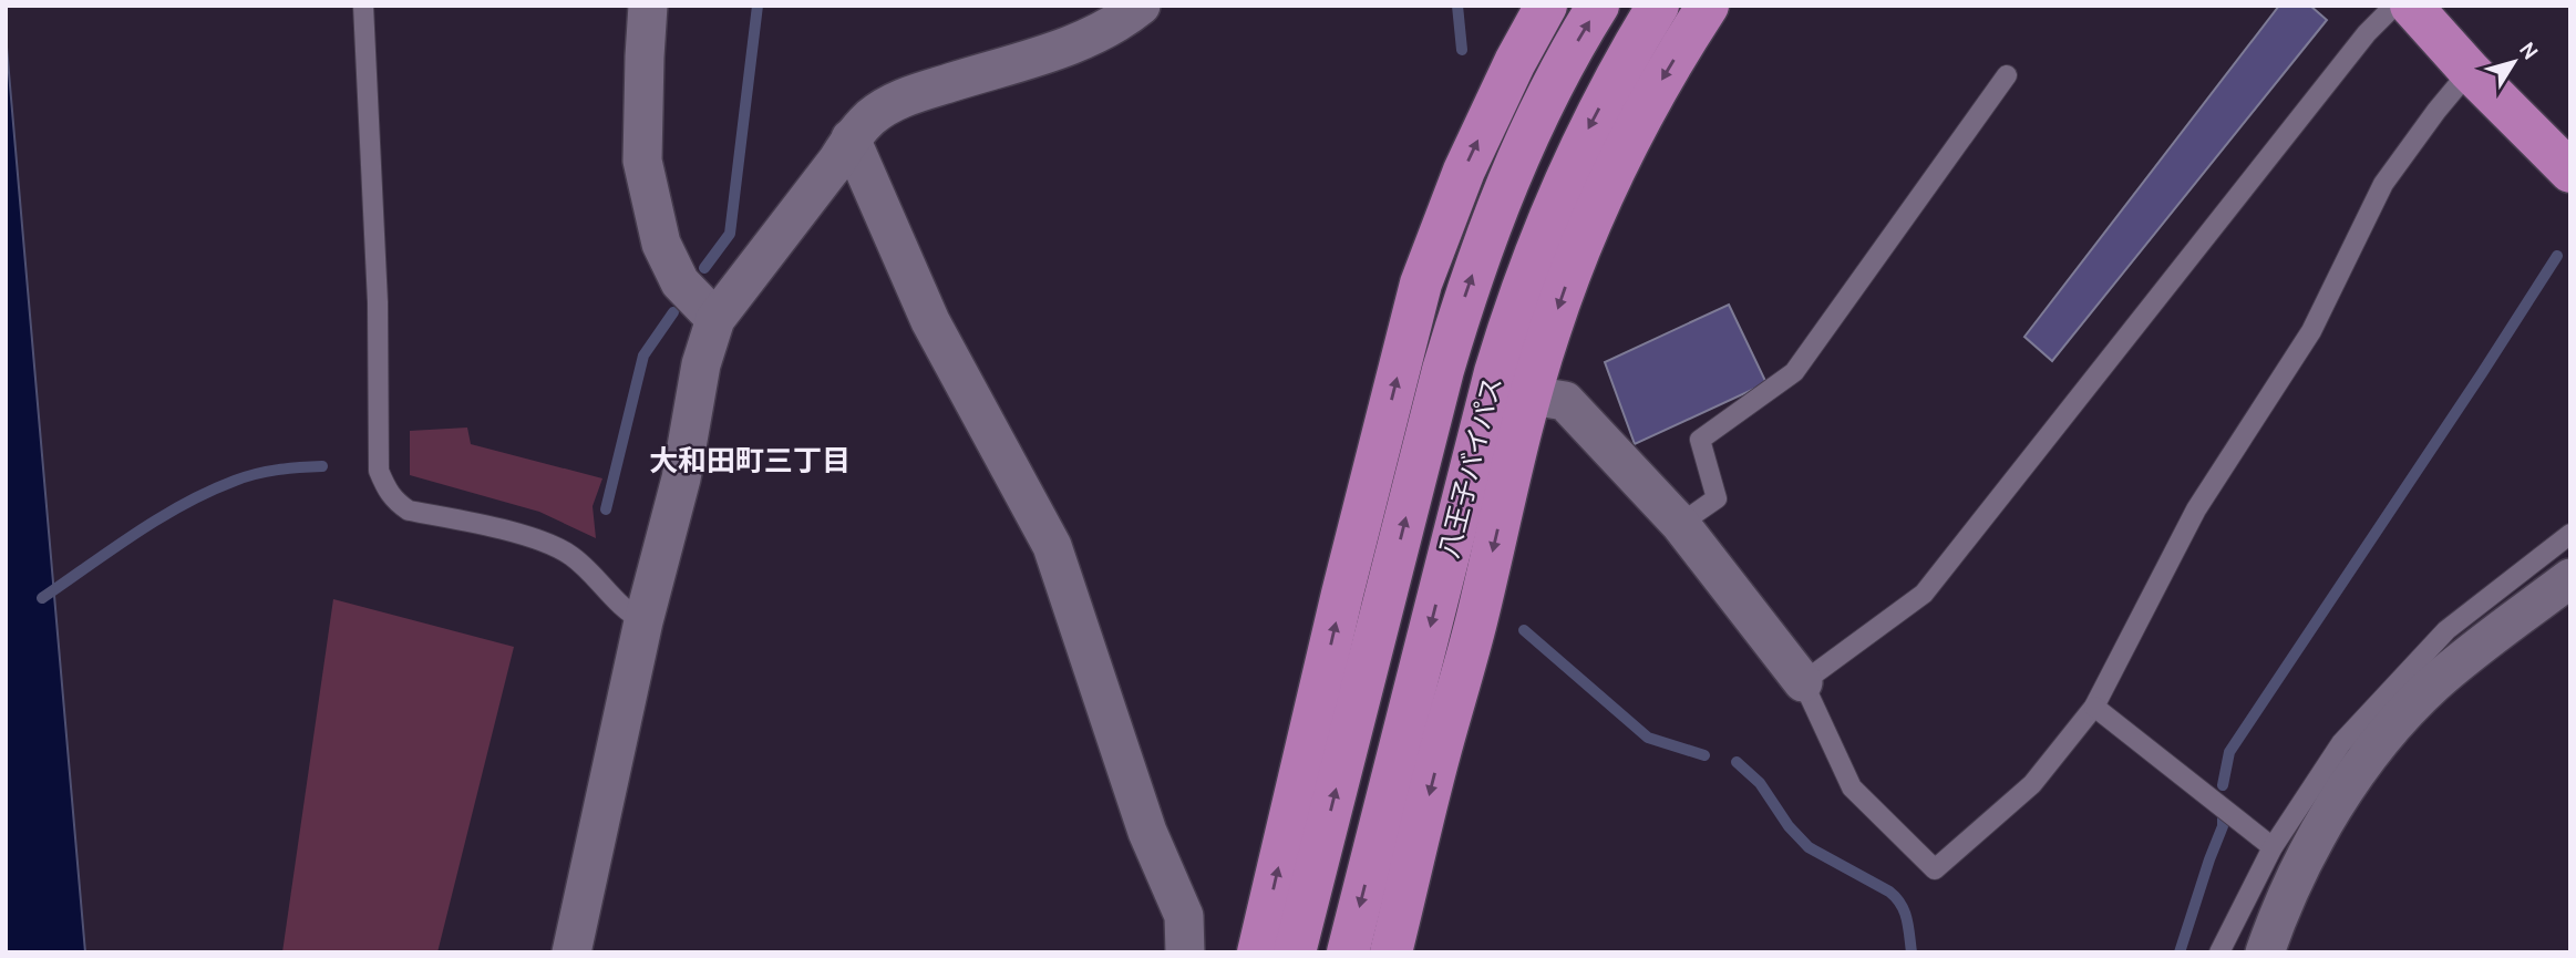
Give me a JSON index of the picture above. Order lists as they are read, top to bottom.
{
  "streets": {
    "highway": ["八王子バイパス"]
  },
  "districts": ["大和田町三丁目"],
  "north": "top right"
}
